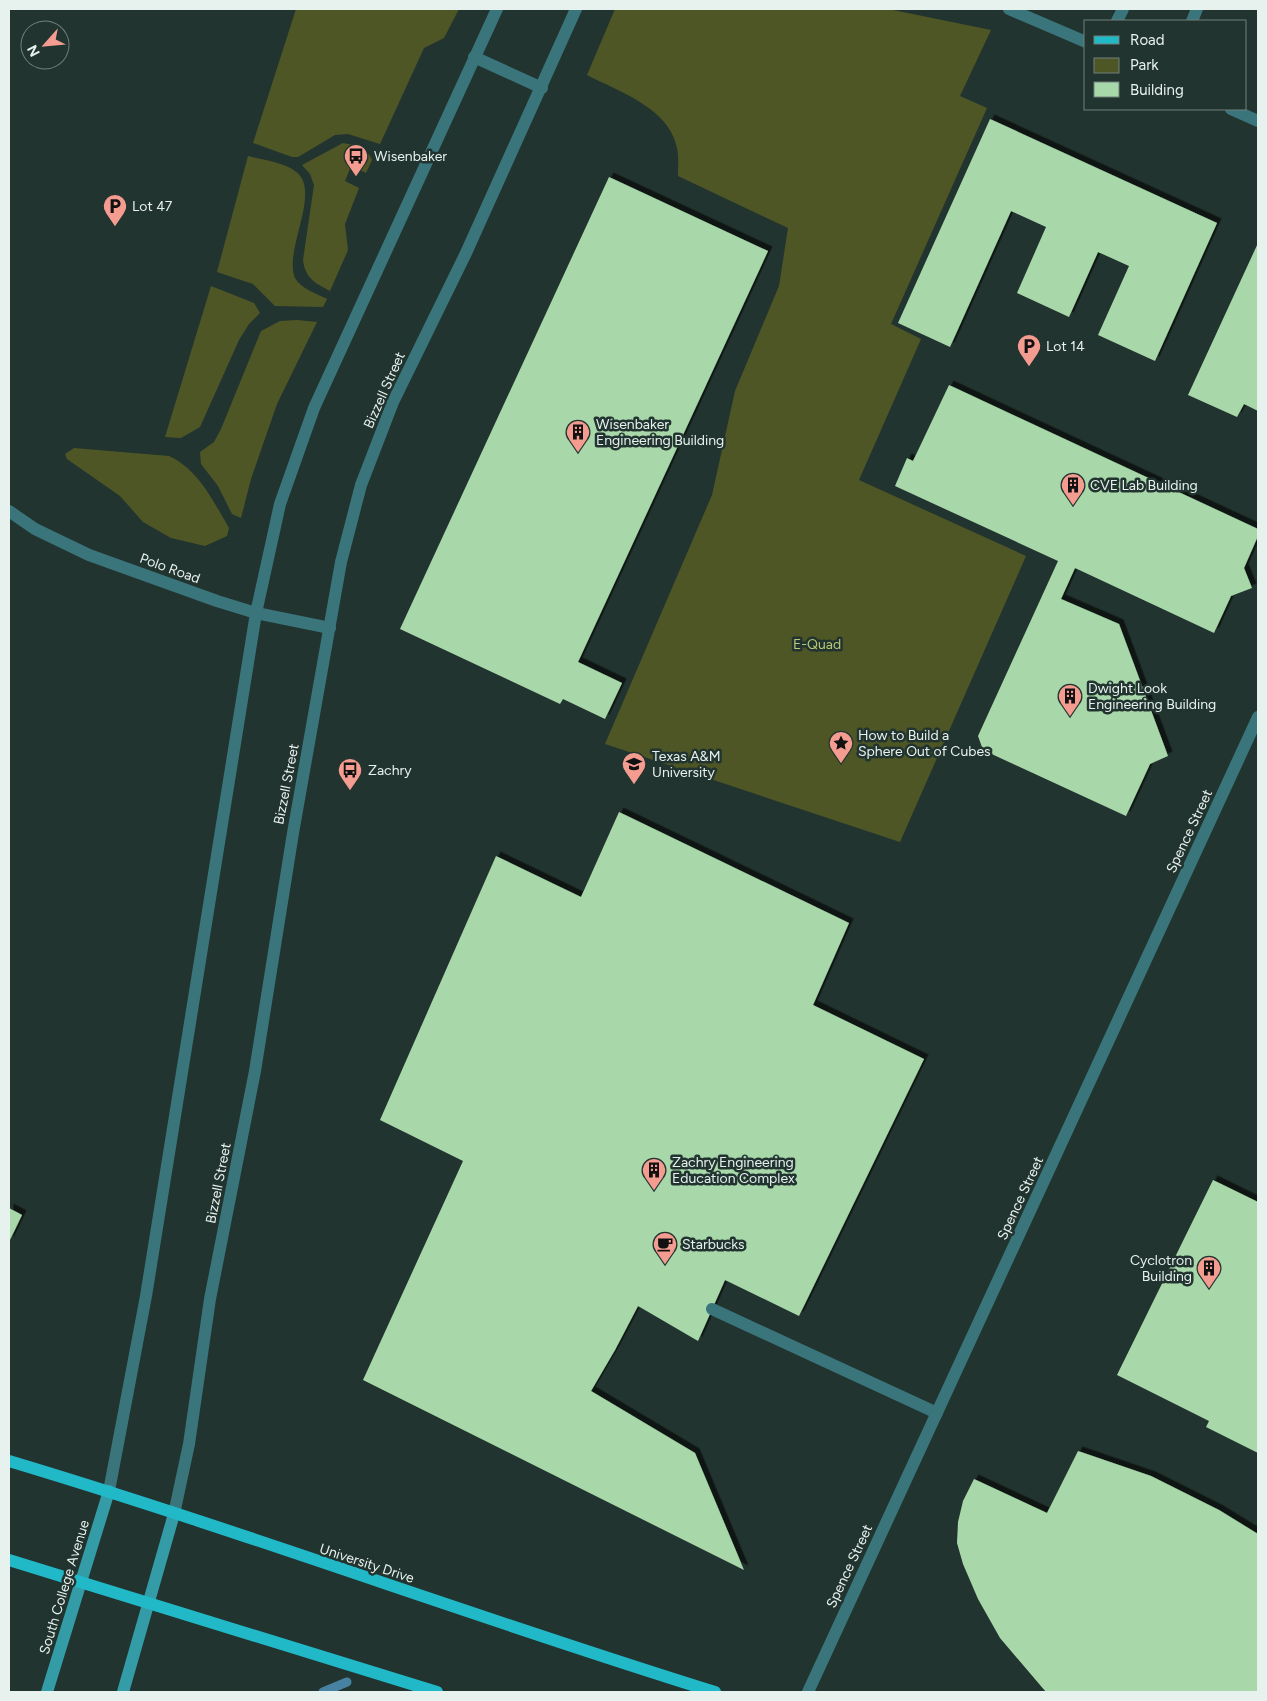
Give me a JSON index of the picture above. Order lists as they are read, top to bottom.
{
  "streets": {
    "main road": ["Bizzell Street", "University Drive", "South College Avenue"],
    "street": ["Polo Road", "Spence Street"]
  },
  "crossings": [
    ["Bizzell Street", "Polo Road"],
    ["Bizzell Street", "University Drive"],
    ["University Drive", "South College Avenue"]
  ],
  "parks": ["E-Quad"],
  "places": {
    "bus stop": ["Wisenbaker", "Zachry"],
    "parking": ["Lot 47", "Lot 14"],
    "building": [
      "Wisenbaker Engineering Building",
      "CVE Lab Building",
      "Dwight Look Engineering Building",
      "Zachry Engineering Education Complex",
      "Cyclotron Building"
    ],
    "place": ["How to Build a Sphere Out of Cubes"],
    "school or university": ["Texas A&M University"],
    "cafe": ["Starbucks"]
  },
  "legend": ["Road", "Park", "Building"],
  "north": "bottom left"
}
